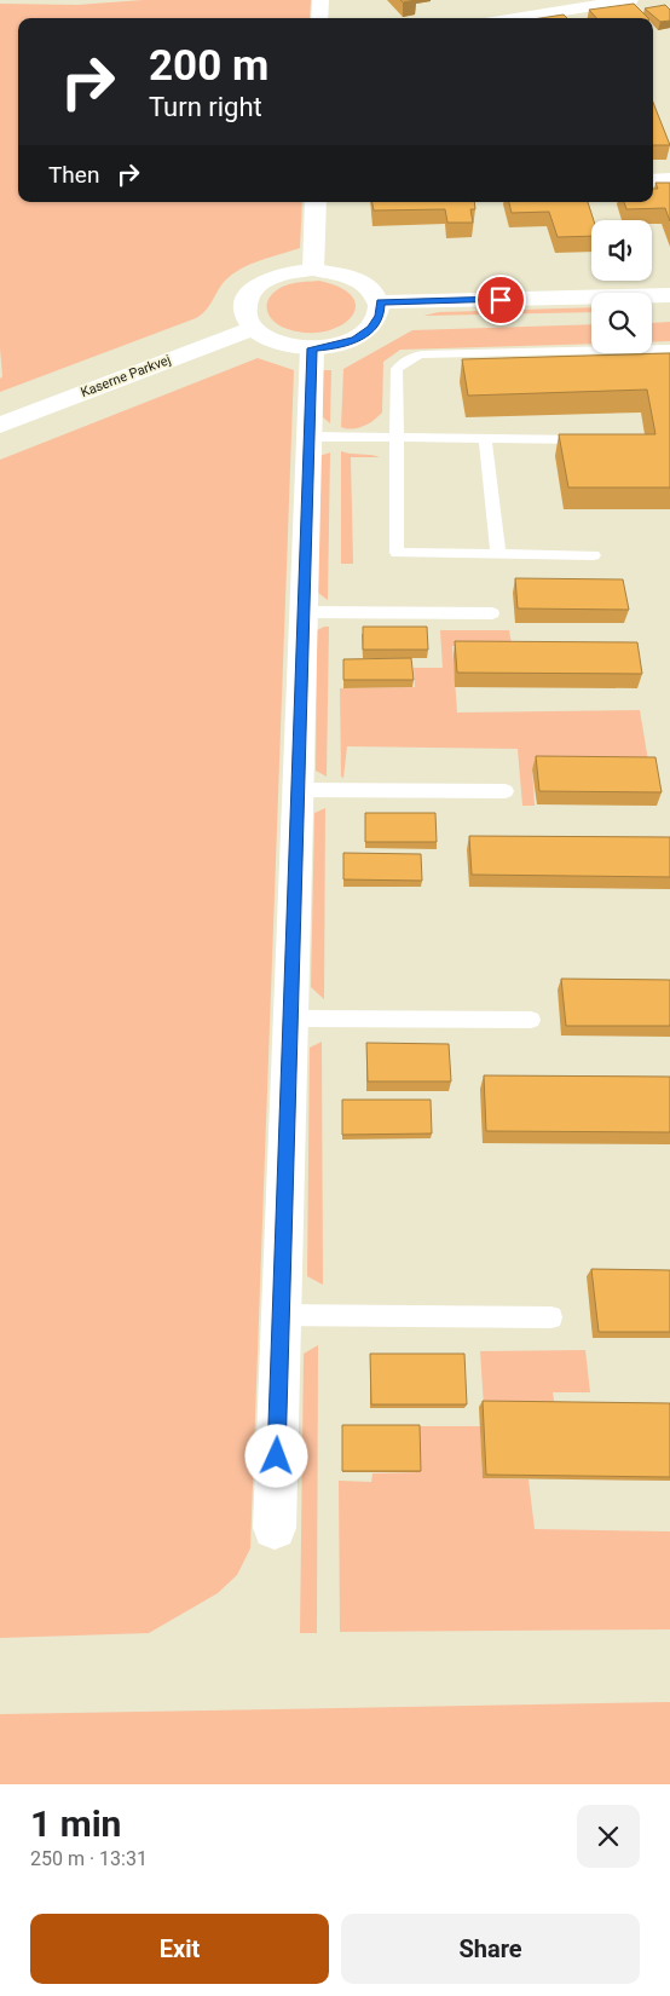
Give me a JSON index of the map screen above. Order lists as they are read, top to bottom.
{
  "streets": {
    "street": ["Kaserne Parkvej"]
  },
  "page": {
    "turn": ["200 m", "Turn right"],
    "then": "Then",
    "heading": ["1 min", "250 m · 13:31"],
    "buttons": ["Exit", "Share"]
  }
}
